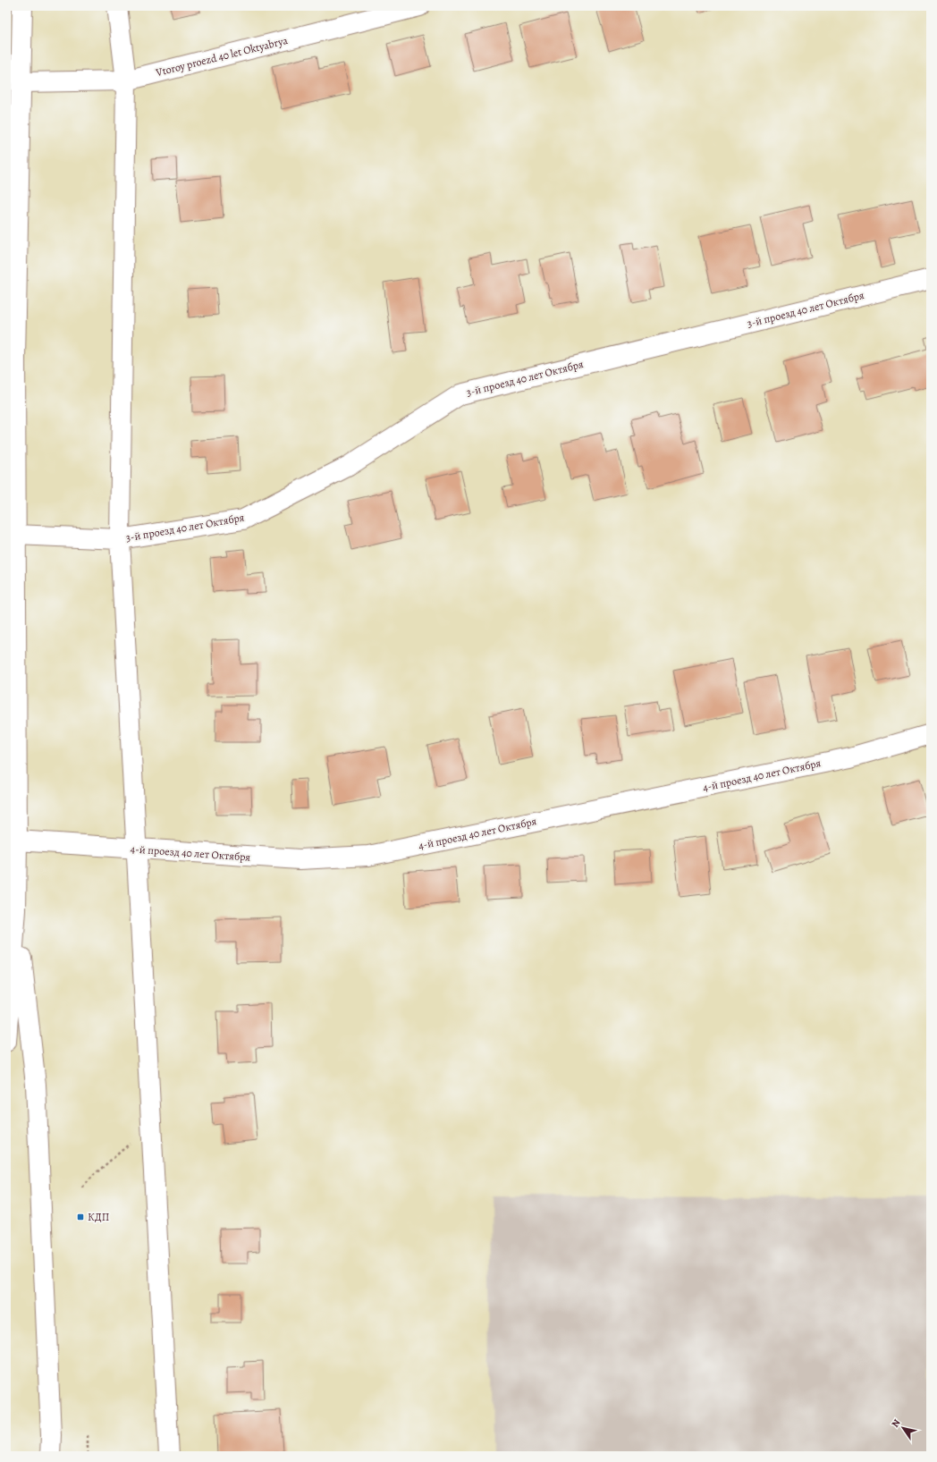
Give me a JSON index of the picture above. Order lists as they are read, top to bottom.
{
  "streets": {
    "street": ["Vtoroy proezd 40 let Oktyabrya", "3-й проезд 40 лет Октября", "4-й проезд 40 лет Октября"]
  },
  "places": {
    "transit": ["КДП"]
  },
  "north": "top left"
}
